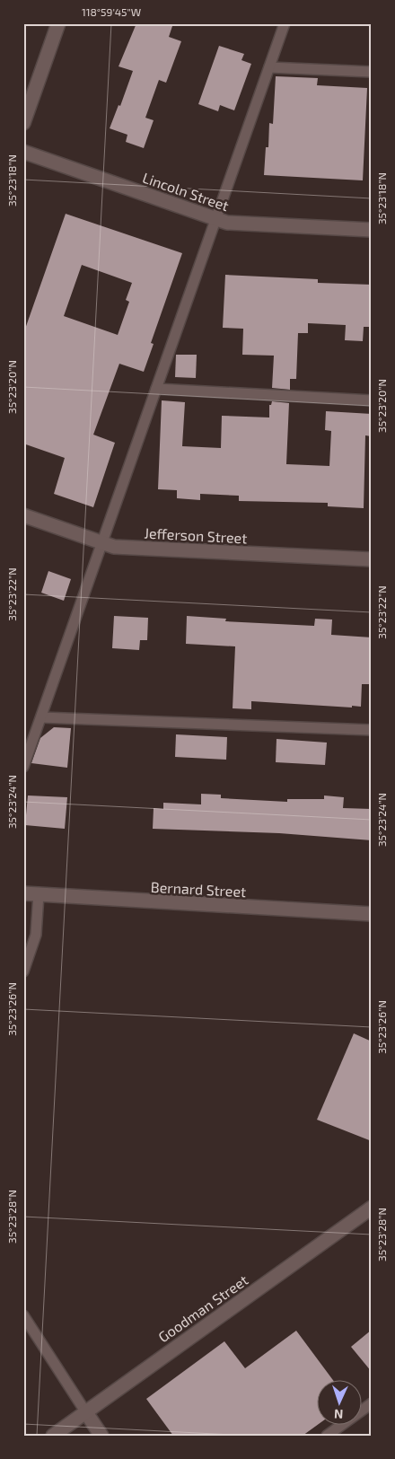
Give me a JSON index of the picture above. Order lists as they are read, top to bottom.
{
  "streets": {
    "street": [
      "Lincoln Street",
      "Jefferson Street",
      "Bernard Street",
      "Goodman Street"
    ]
  },
  "north": "bottom",
  "coordinates": [
    "118°59'45\"W",
    "35°23'18\"N",
    "35°23'20\"N",
    "35°23'22\"N",
    "35°23'24\"N",
    "35°23'26\"N",
    "35°23'28\"N"
  ]
}
